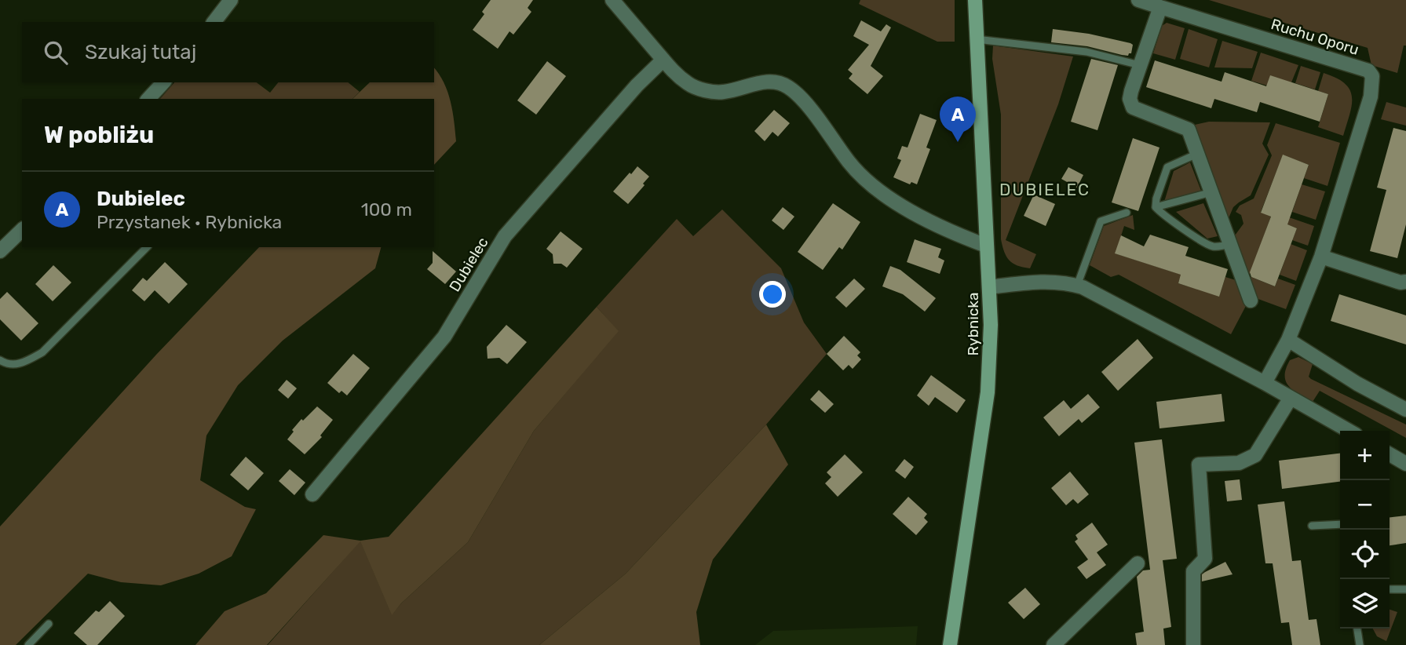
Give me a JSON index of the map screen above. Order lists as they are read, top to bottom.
{
  "streets": {
    "street": ["Ruchu Oporu", "Dubielec", "Rybnicka"]
  },
  "districts": ["DUBIELEC"],
  "page": {
    "search": "Szukaj tutaj",
    "pins": "A",
    "heading": "W pobliżu",
    "list": [
      {
        "mark": "A",
        "name": "Dubielec",
        "note": "Przystanek · Rybnicka",
        "value": "100 m"
      }
    ],
    "map_buttons": ["+", "−"]
  }
}
